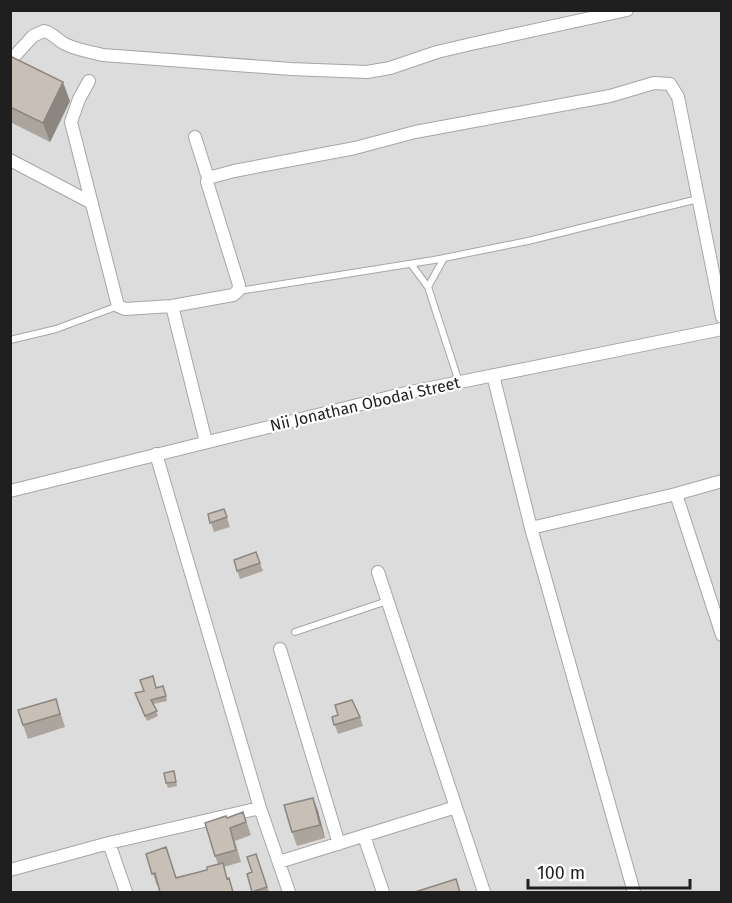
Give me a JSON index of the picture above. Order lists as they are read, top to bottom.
{
  "streets": {
    "street": ["Nii Jonathan Obodai Street"]
  },
  "scale_bar": "100 m"
}
